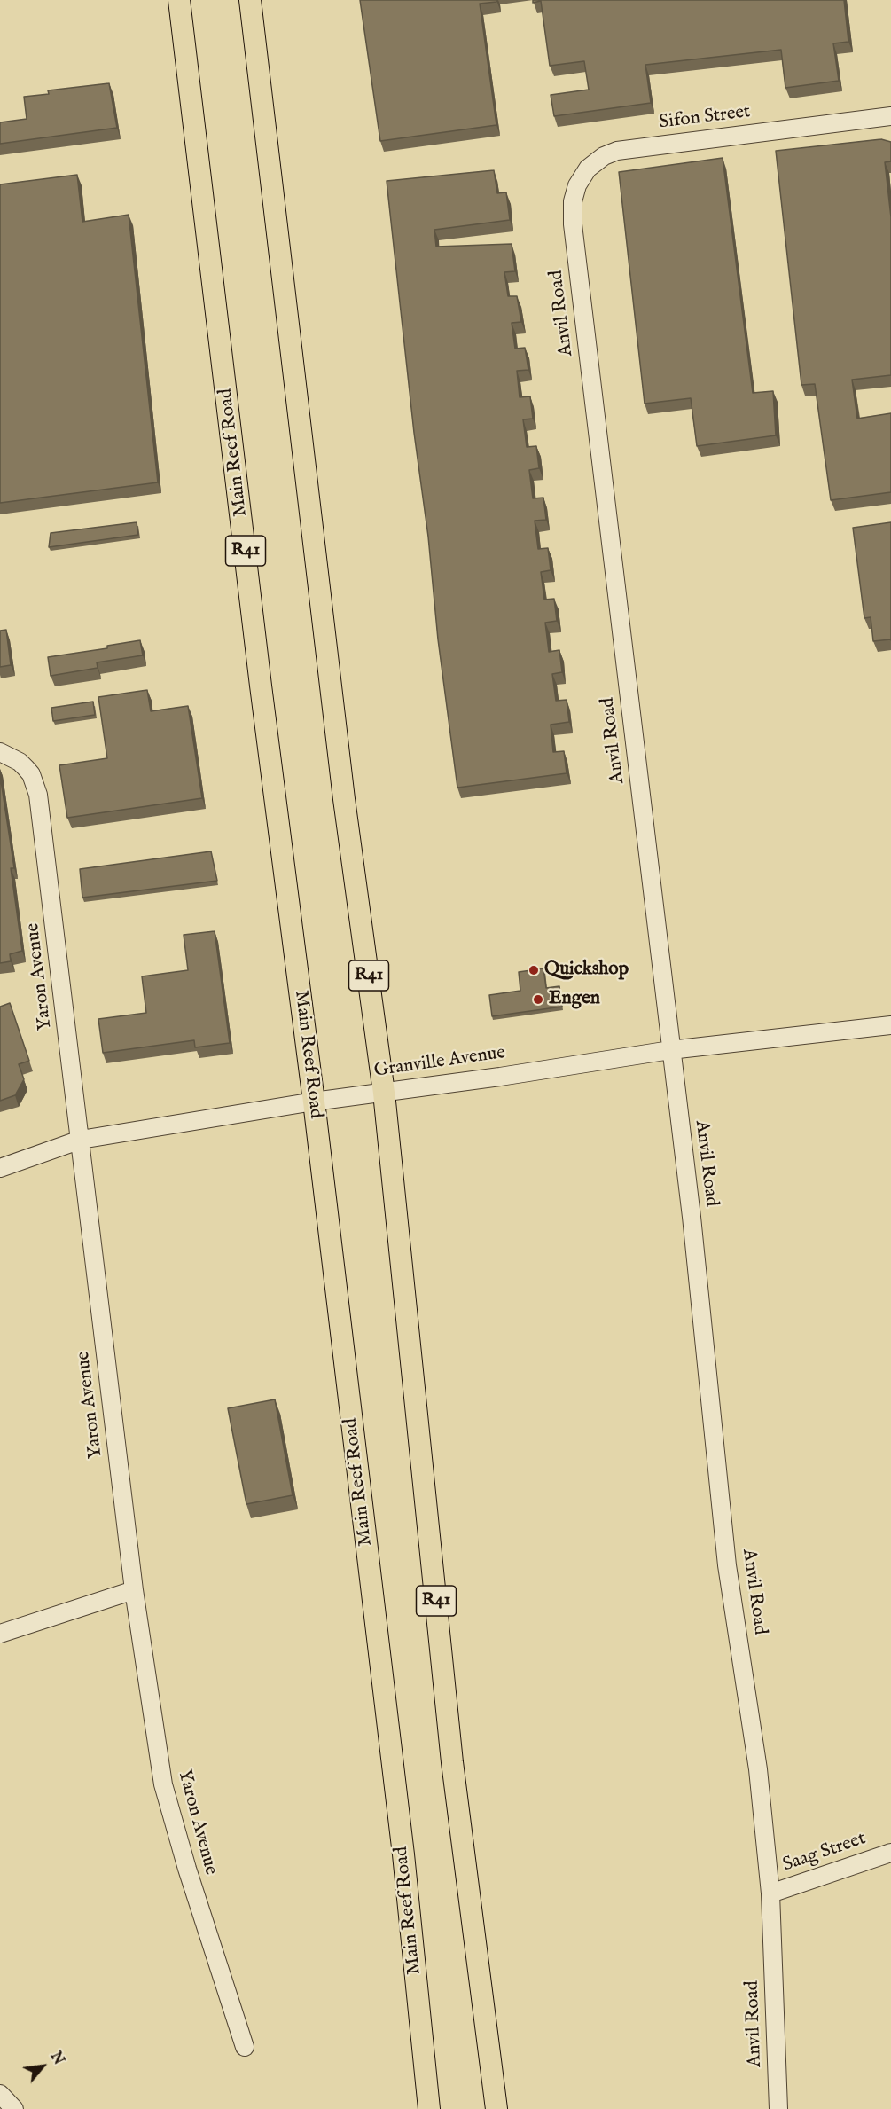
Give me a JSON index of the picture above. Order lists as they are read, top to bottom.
{
  "streets": {
    "main road": ["Main Reef Road", "R41"],
    "street": [
      "Sifon Street",
      "Anvil Road",
      "Yaron Avenue",
      "Granville Avenue",
      "Saag Street"
    ]
  },
  "crossings": [
    ["Sifon Street", "Anvil Road"],
    ["Anvil Road", "Granville Avenue"],
    ["Anvil Road", "Saag Street"],
    ["Main Reef Road", "Granville Avenue"],
    ["R41", "Granville Avenue"],
    ["Yaron Avenue", "Granville Avenue"]
  ],
  "places": ["Quickshop", "Engen"],
  "north": "top right"
}
